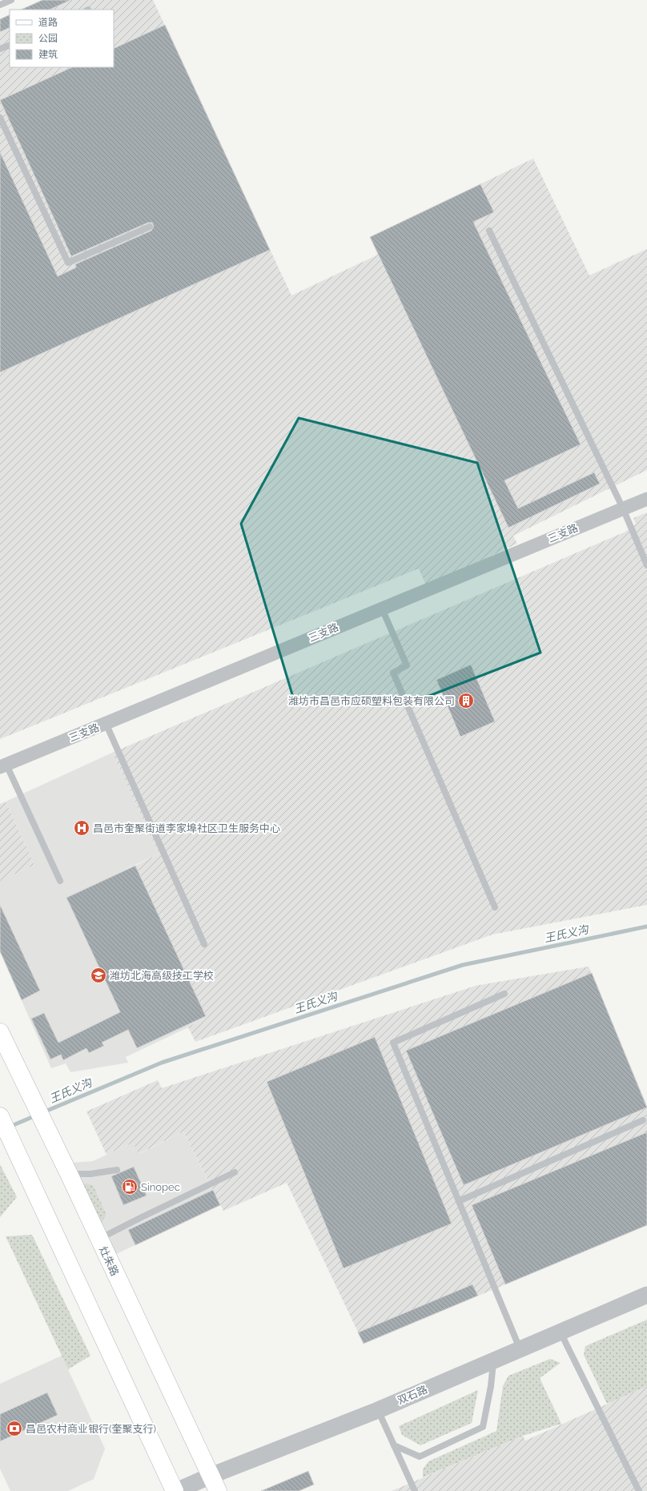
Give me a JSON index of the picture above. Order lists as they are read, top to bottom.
{
  "streets": {
    "main road": ["灶朱路"],
    "street": ["三支路", "双石路"]
  },
  "crossings": [
    ["灶朱路", "双石路"]
  ],
  "water": ["王氏义沟"],
  "places": {
    "building": ["潍坊市昌邑市应硕塑料包装有限公司"],
    "hospital": ["昌邑市奎聚街道李家埠社区卫生服务中心"],
    "school or university": ["潍坊北海高级技工学校"],
    "fuel station": ["Sinopec"],
    "bank": ["昌邑农村商业银行(奎聚支行)"]
  },
  "legend": ["道路", "公园", "建筑"]
}
